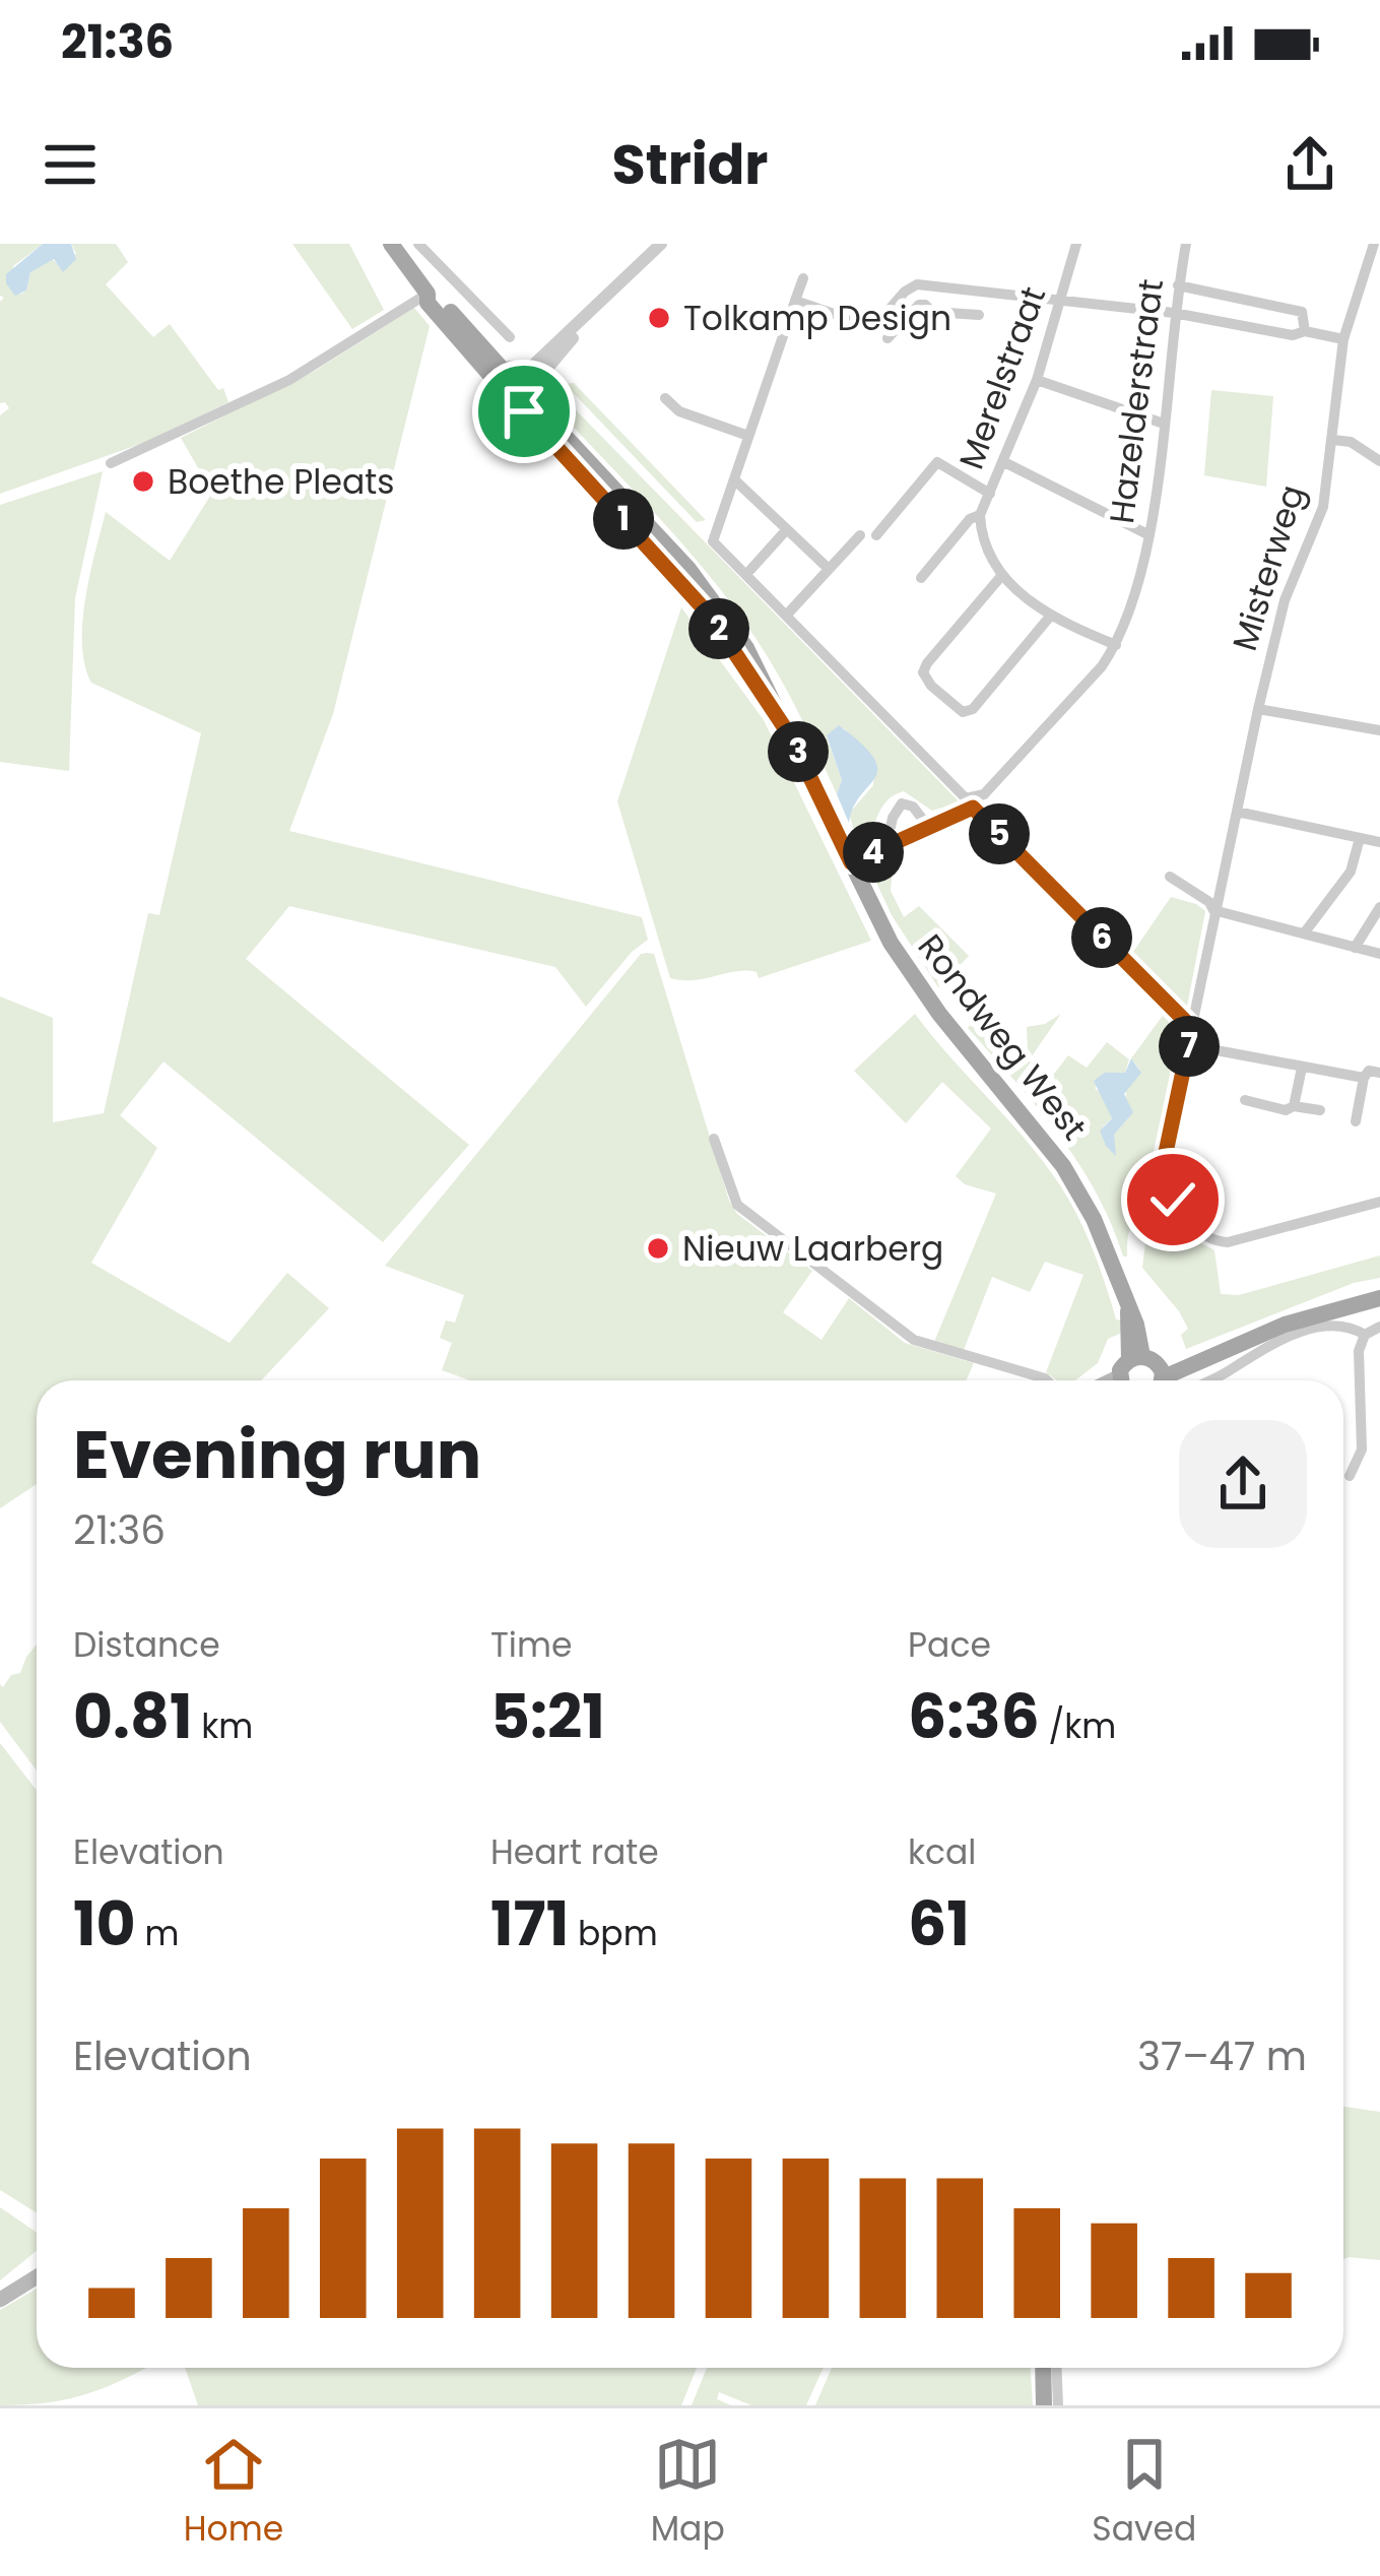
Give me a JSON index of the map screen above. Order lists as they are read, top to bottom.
{
  "streets": {
    "main road": ["Rondweg West"],
    "street": ["Merelstraat", "Hazelderstraat", "Misterweg"]
  },
  "places": ["Tolkamp Design", "Boethe Pleats", "Nieuw Laarberg"],
  "page": {
    "status": "21:36",
    "header": "Stridr",
    "pins": [
      "1",
      "2",
      "3",
      "5",
      "4",
      "6",
      "7"
    ],
    "heading": ["Evening run", "21:36"],
    "stats": [
      ["Distance", "0.81 km"],
      ["Time", "5:21"],
      ["Pace", "6:36 /km"],
      ["Elevation", "10 m"],
      ["Heart rate", "171 bpm"],
      ["kcal", "61"]
    ],
    "chart": ["Elevation", "37–47 m"],
    "tabs": ["Home", "Map", "Saved"]
  }
}
